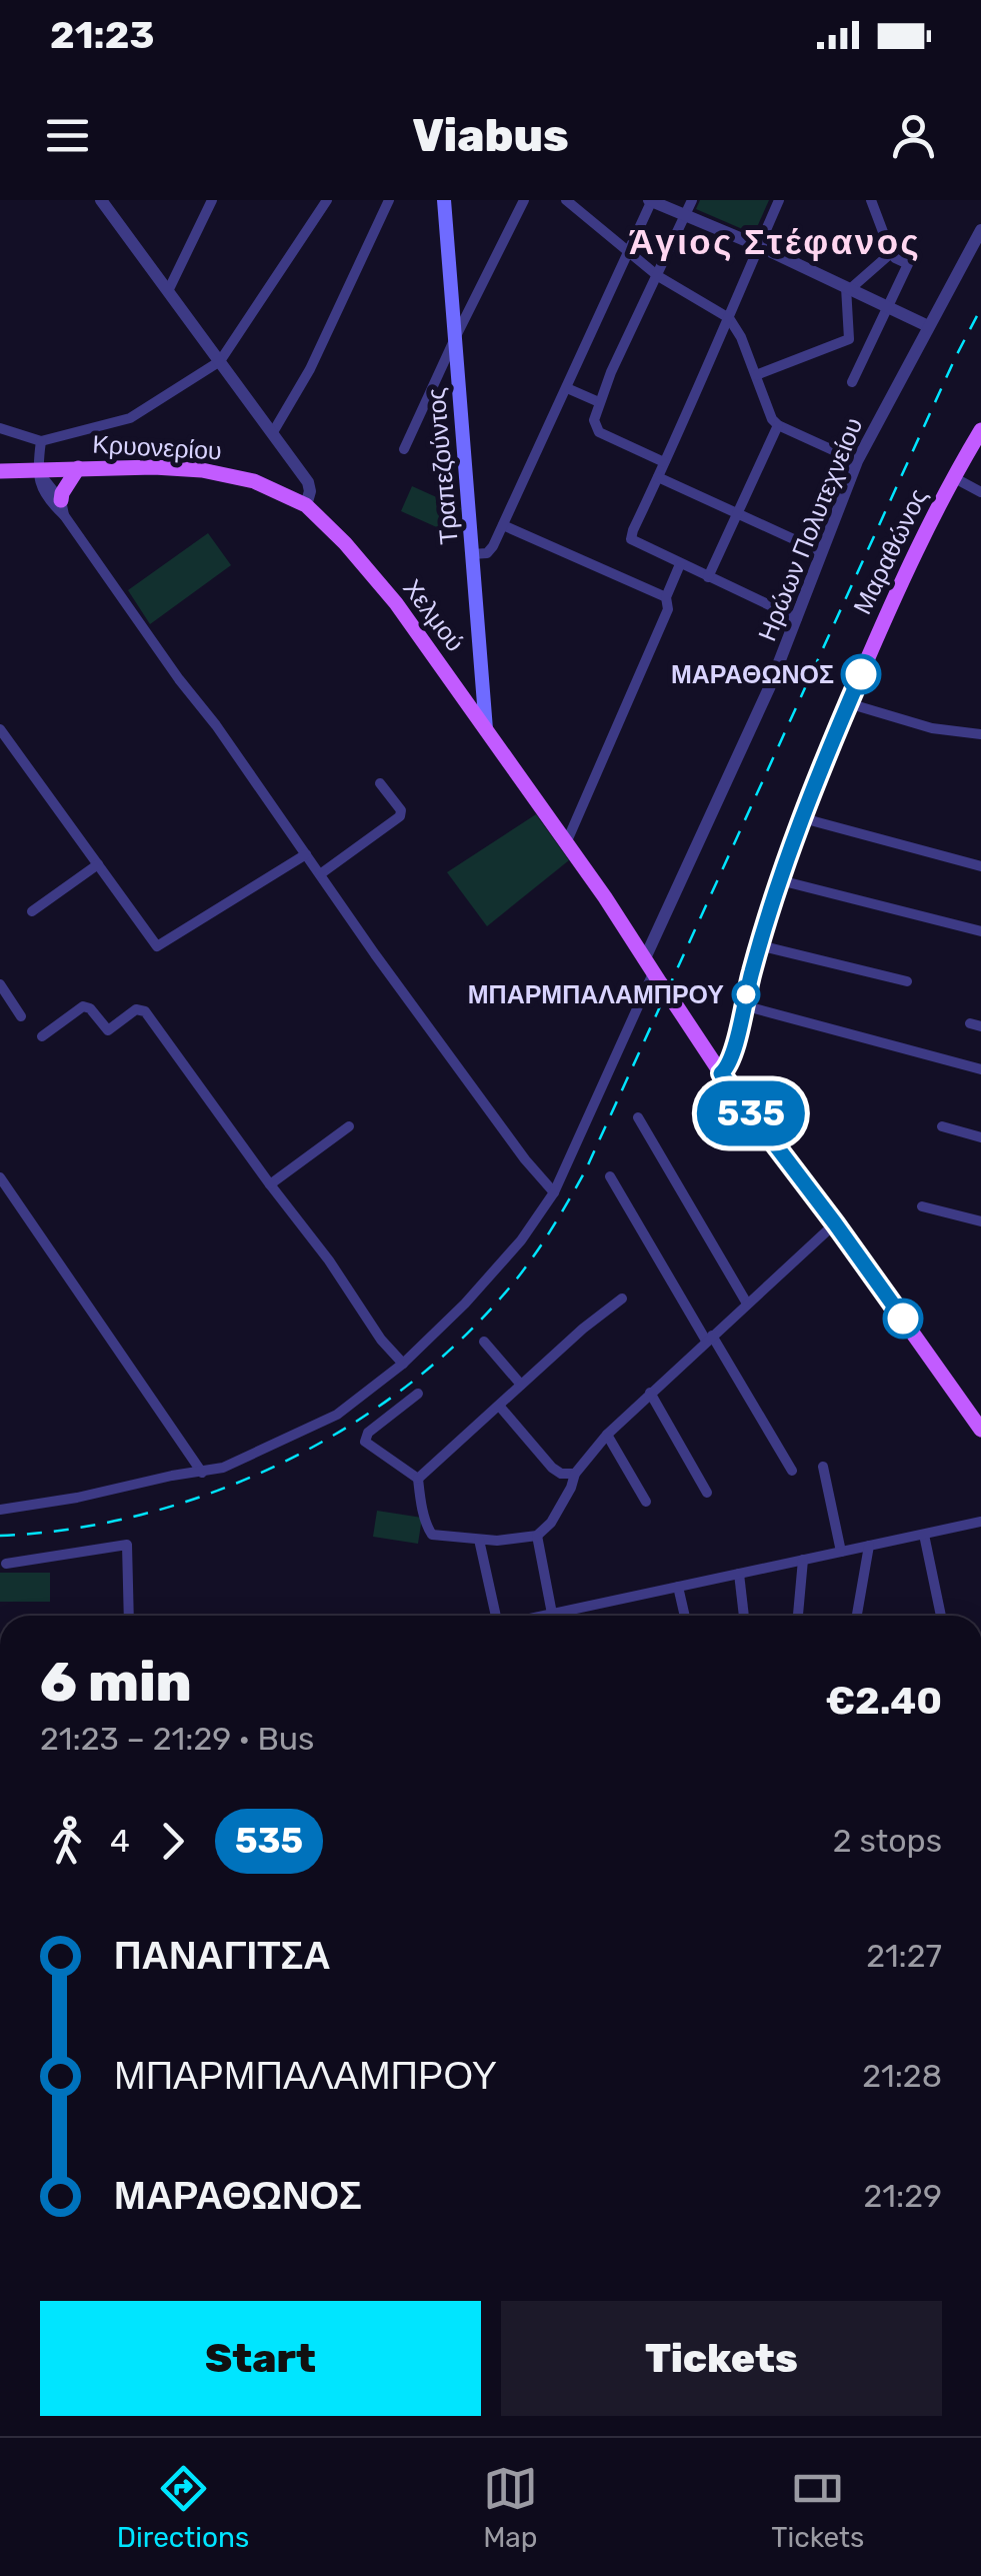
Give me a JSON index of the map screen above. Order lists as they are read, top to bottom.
{
  "streets": {
    "main road": [
      "Κρυονερίου",
      "Τραπεζούντος",
      "Μαραθώνος",
      "Χελμού"
    ],
    "street": ["Ηρώων Πολυτεχνείου"]
  },
  "crossings": [
    ["Κρυονερίου", "Χελμού"],
    ["Τραπεζούντος", "Χελμού"],
    ["Ηρώων Πολυτεχνείου", "Χελμού"],
    ["Μαραθώνος", "Χελμού"]
  ],
  "districts": ["Άγιος Στέφανος"],
  "places": ["ΜΑΡΑΘΩΝΟΣ", "ΜΠΑΡΜΠΑΛΑΜΠΡΟΥ"],
  "lines": ["bus line 535"],
  "page": {
    "status": "21:23",
    "header": "Viabus",
    "on_map": "535",
    "heading": ["6 min", "21:23 – 21:29 · Bus", "€2.40"],
    "legs": ["4", "535", "2 stops"],
    "list": [
      {
        "name": "ΠΑΝΑΓΙΤΣΑ",
        "value": "21:27"
      },
      {
        "name": "ΜΠΑΡΜΠΑΛΑΜΠΡΟΥ",
        "value": "21:28"
      },
      {
        "name": "ΜΑΡΑΘΩΝΟΣ",
        "value": "21:29"
      }
    ],
    "buttons": ["Start", "Tickets"],
    "tabs": ["Directions", "Map", "Tickets"]
  }
}
